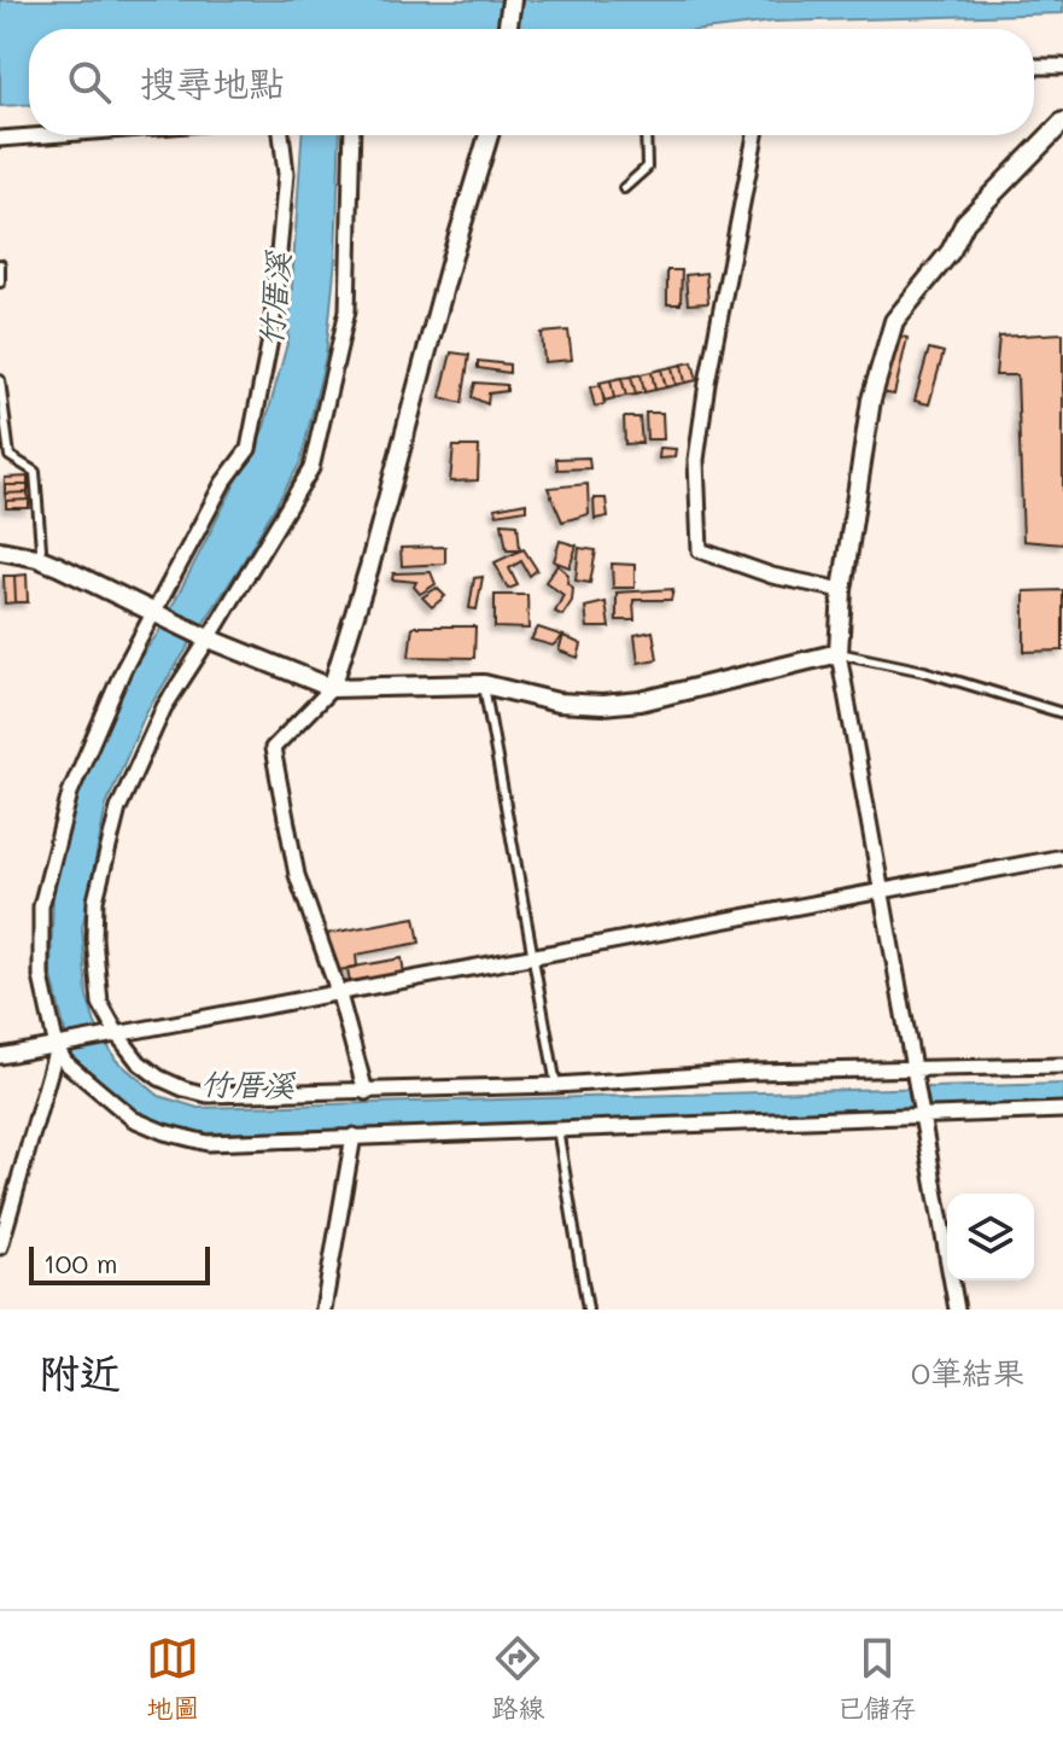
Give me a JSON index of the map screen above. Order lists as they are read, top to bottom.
{
  "water": ["竹厝溪"],
  "scale_bar": "100 m",
  "page": {
    "search": "搜尋地點",
    "scale": "100 m",
    "heading": ["附近", "0筆結果"],
    "nav": ["地圖", "路線", "已儲存"]
  }
}
